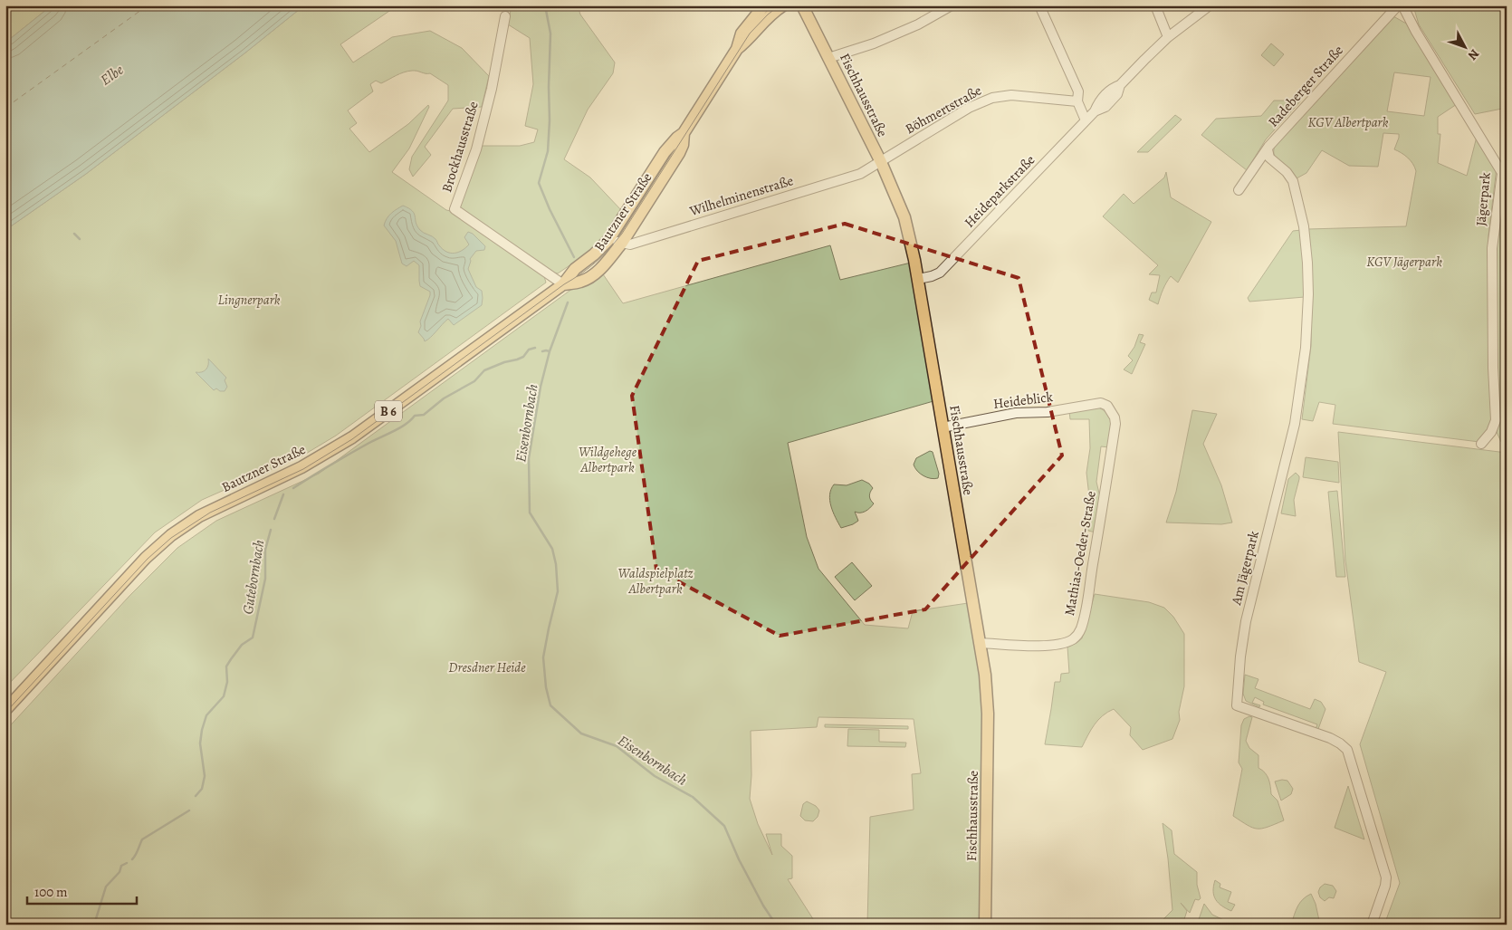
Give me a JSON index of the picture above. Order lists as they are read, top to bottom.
{
  "streets": {
    "main road": ["Fischhausstraße", "Bautzner Straße", "B 6"],
    "street": [
      "Radeberger Straße",
      "Böhmertstraße",
      "Brockhausstraße",
      "Heideparkstraße",
      "Wilhelminenstraße",
      "Jägerpark",
      "Heideblick",
      "Mathias-Oeder-Straße",
      "Am Jägerpark"
    ]
  },
  "crossings": [
    ["Radeberger Straße", "Am Jägerpark"],
    ["Fischhausstraße", "Böhmertstraße"],
    ["Fischhausstraße", "Heideparkstraße"],
    ["Fischhausstraße", "Wilhelminenstraße"],
    ["Fischhausstraße", "Heideblick"],
    ["Fischhausstraße", "Mathias-Oeder-Straße"],
    ["Böhmertstraße", "Wilhelminenstraße"],
    ["Brockhausstraße", "Bautzner Straße"],
    ["Wilhelminenstraße", "Bautzner Straße"],
    ["Heideblick", "Mathias-Oeder-Straße"]
  ],
  "water": ["Elbe", "Eisenbornbach", "Gutebornbach"],
  "parks": [
    "KGV Albertpark",
    "KGV Jägerpark",
    "Lingnerpark",
    "Wildgehege Albertpark",
    "Waldspielplatz Albertpark",
    "Dresdner Heide"
  ],
  "scale_bar": "100 m",
  "north": "bottom right"
}
